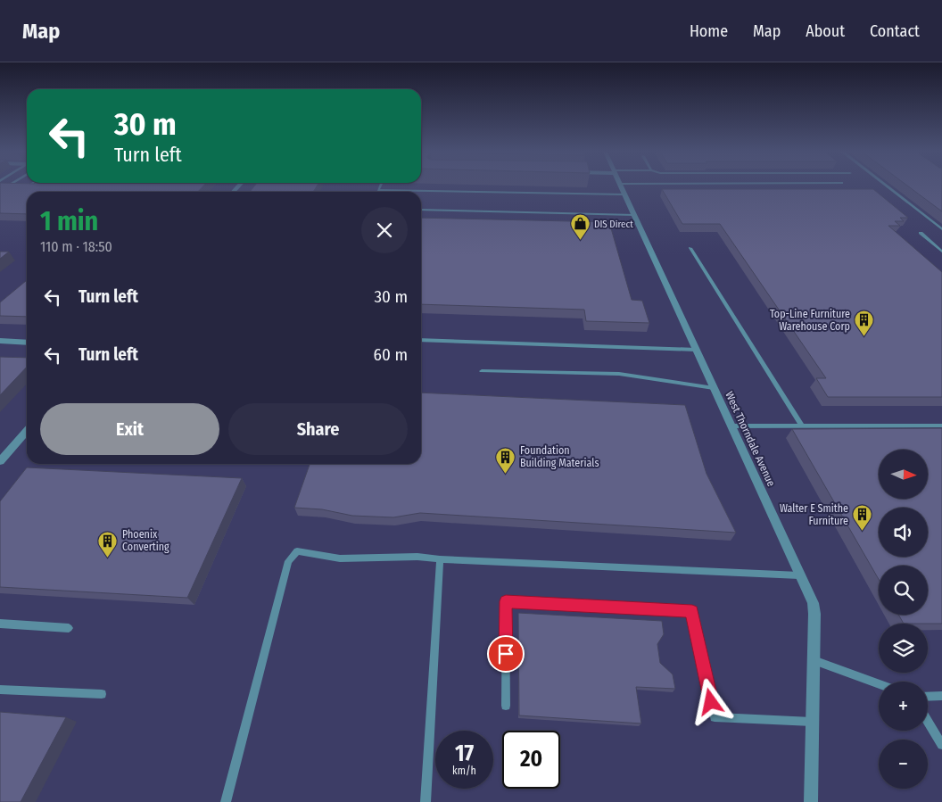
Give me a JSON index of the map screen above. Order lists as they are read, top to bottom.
{
  "streets": {
    "street": ["West Thorndale Avenue"]
  },
  "places": {
    "shop": ["DIS Direct"],
    "building": [
      "Top-Line Furniture Warehouse Corp",
      "Foundation Building Materials",
      "Walter E Smithe Furniture",
      "Phoenix Converting"
    ]
  },
  "north": "right",
  "page": {
    "header": "Map",
    "nav": [
      "Home",
      "Map",
      "About",
      "Contact"
    ],
    "turn": ["30 m", "Turn left"],
    "heading": ["1 min", "110 m · 18:50"],
    "list": [
      {
        "name": "Turn left",
        "value": "30 m"
      },
      {
        "name": "Turn left",
        "value": "60 m"
      }
    ],
    "buttons": ["Exit", "Share"],
    "map_buttons": ["+", "−"],
    "speed": "17 km/h",
    "limit": "20"
  }
}
